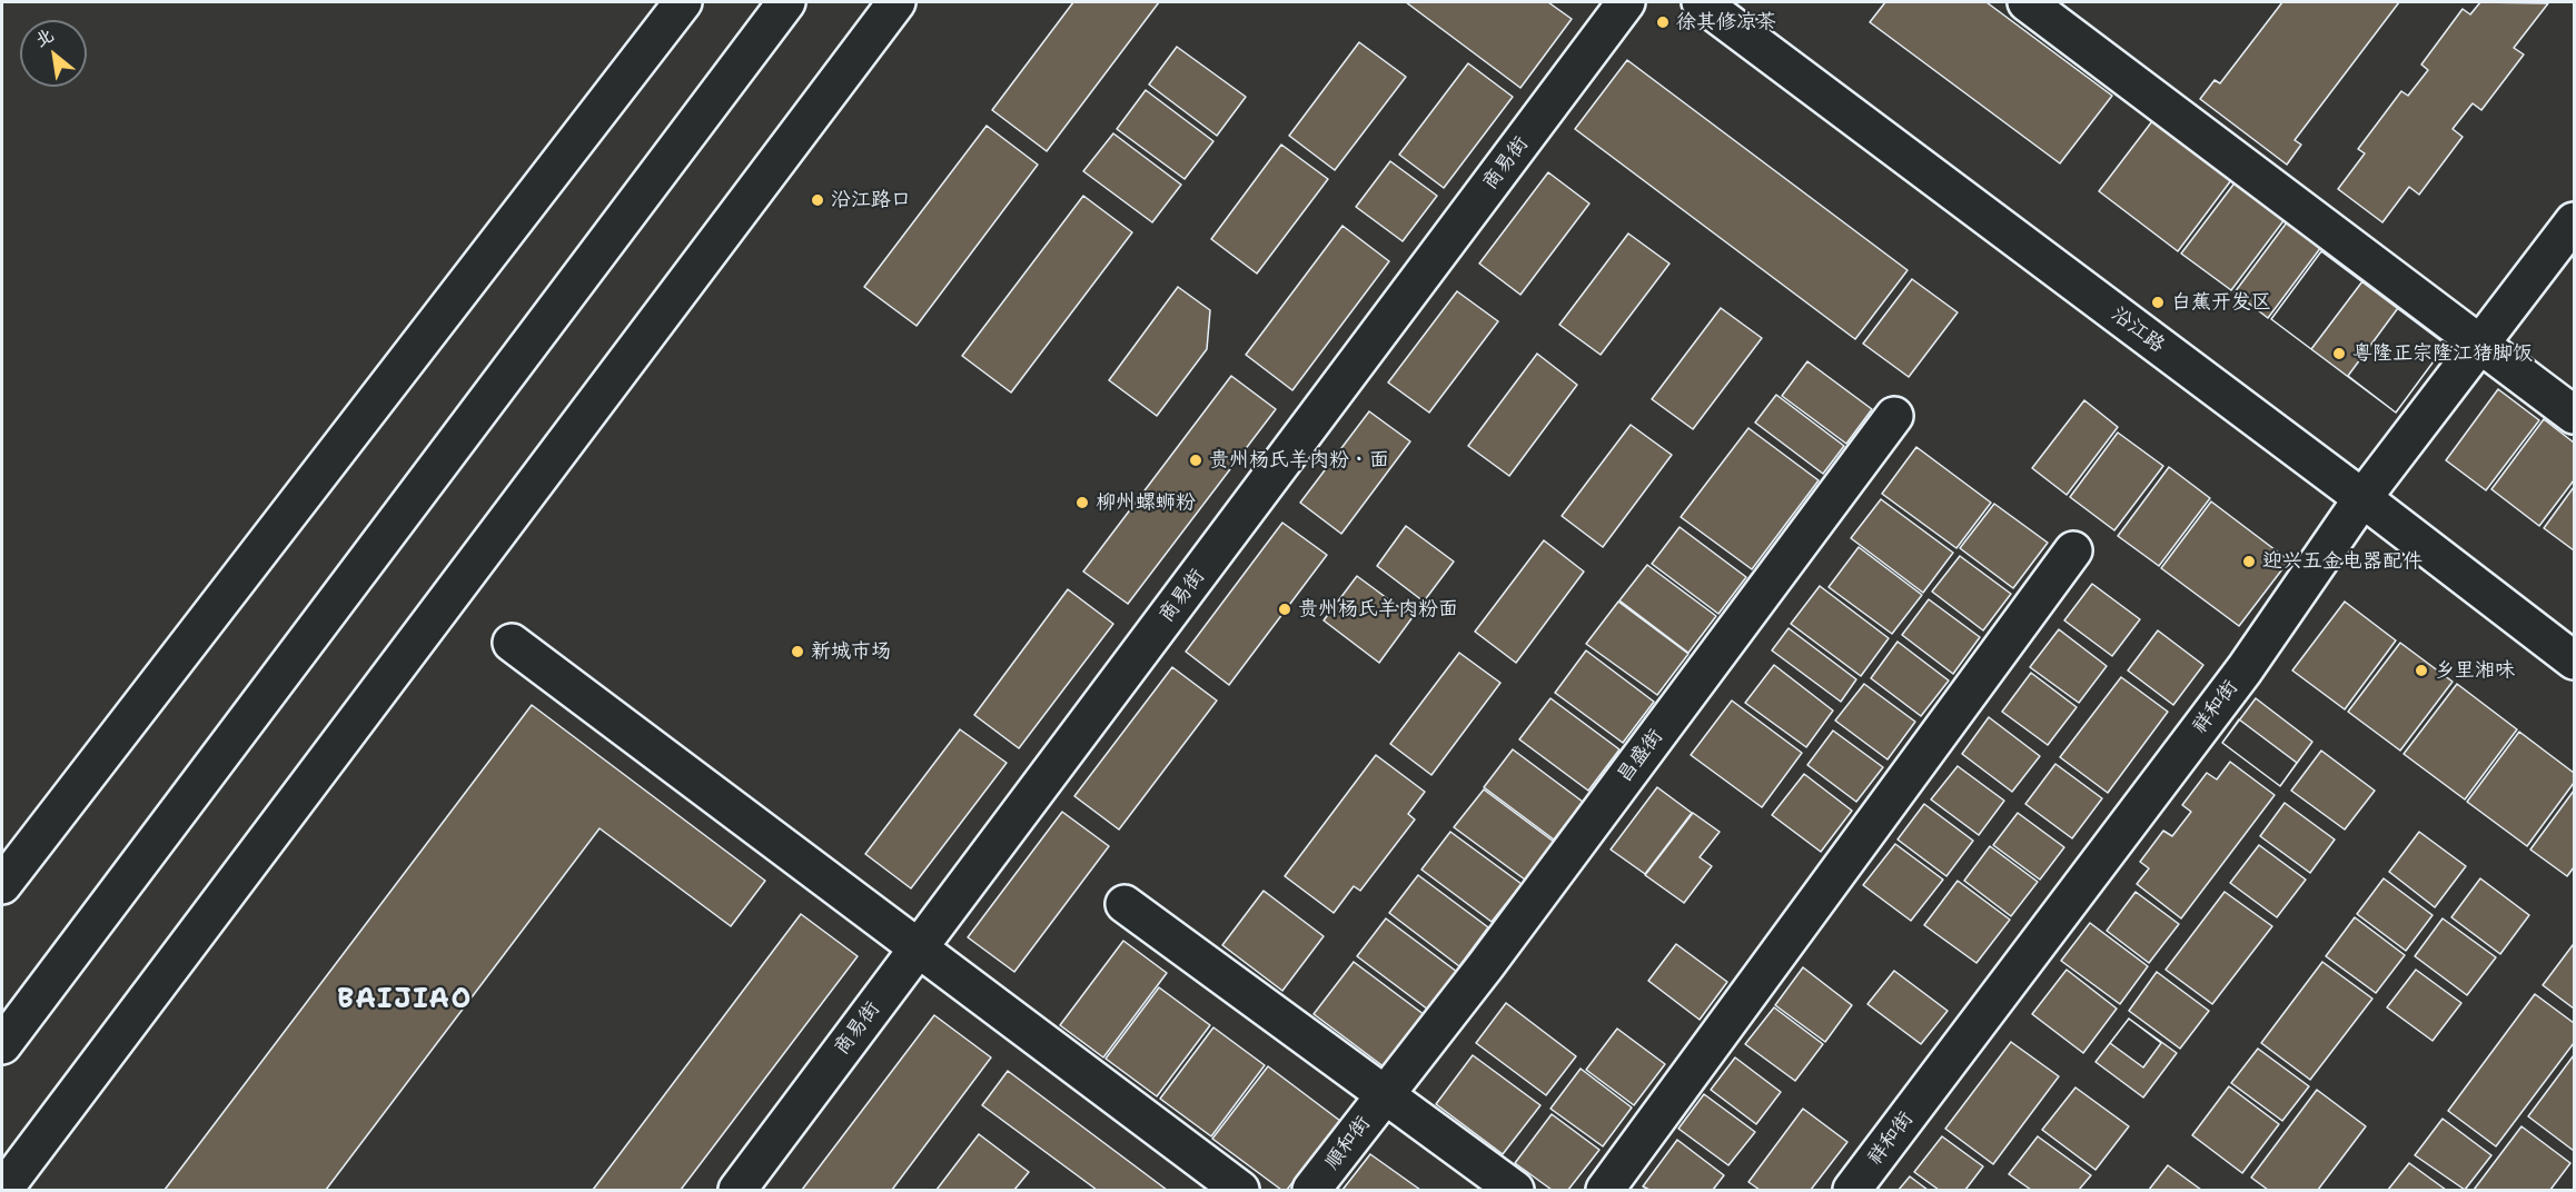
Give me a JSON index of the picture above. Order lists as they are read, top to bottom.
{
  "streets": {
    "main road": [
      "商易街",
      "沿江路",
      "祥和街",
      "昌盛街",
      "順和街"
    ]
  },
  "crossings": [
    ["沿江路", "祥和街"],
    ["昌盛街", "順和街"]
  ],
  "districts": ["BAIJIAO"],
  "places": [
    "徐其修凉茶",
    "沿江路口",
    "白蕉开发区",
    "粤隆正宗隆江猪脚饭",
    "贵州杨氏羊肉粉・面",
    "柳州螺蛳粉",
    "迎兴五金电器配件",
    "贵州杨氏羊肉粉面",
    "新城市场",
    "乡里湘味"
  ],
  "north": "top left"
}
